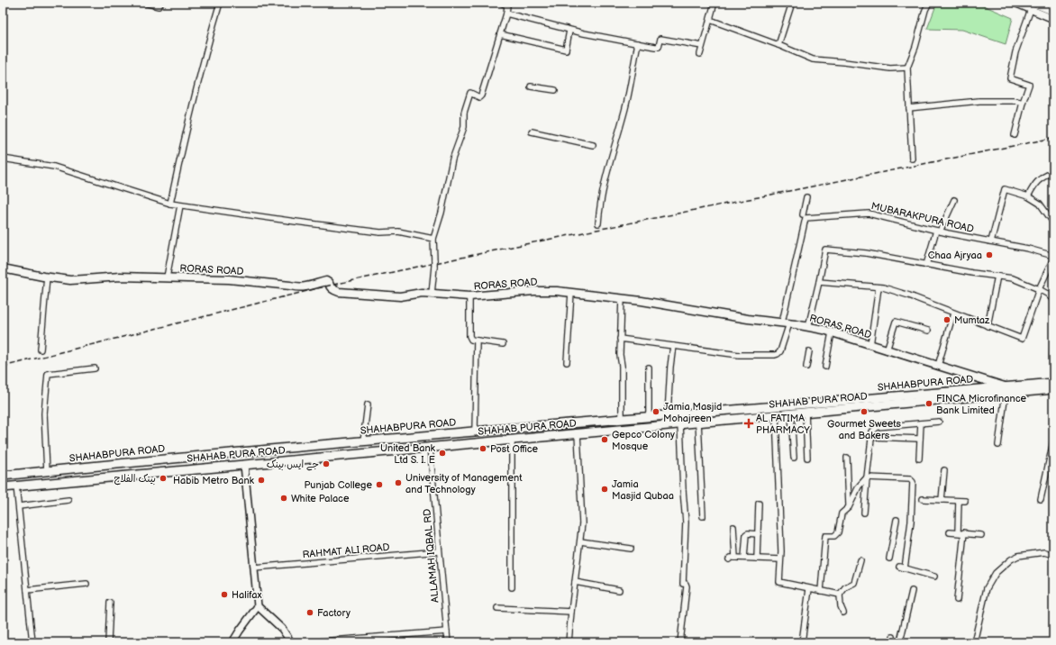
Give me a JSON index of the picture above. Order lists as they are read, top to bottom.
{
  "streets": {
    "main road": ["RORAS ROAD", "SHAHABPURA ROAD", "SHAHAB PURA ROAD"],
    "street": ["MUBARAKPURA ROAD", "RAHMAT ALI ROAD", "ALLAMAH IQBAL RD"]
  },
  "crossings": [
    ["MUBARAKPURA ROAD", "RORAS ROAD"],
    ["RORAS ROAD", "SHAHABPURA ROAD"],
    ["RORAS ROAD", "SHAHAB PURA ROAD"],
    ["SHAHABPURA ROAD", "SHAHAB PURA ROAD"],
    ["SHAHAB PURA ROAD", "ALLAMAH IQBAL RD"],
    ["RAHMAT ALI ROAD", "ALLAMAH IQBAL RD"]
  ],
  "places": {
    "other": [
      "Chaa Ajryaa",
      "Mumtaz",
      "FINCA Microfinance Bank Limited",
      "Jamia Masjid Mohajreen",
      "Gourmet Sweets and Bakers",
      "Gepco Colony Mosque",
      "Post Office",
      "United Bank Ltd S. I. E",
      "جے ایس بینک",
      "بینک الفلاح",
      "Habib Metro Bank",
      "University of Management and Technology",
      "Punjab College",
      "Jamia Masjid Qubaa",
      "White Palace",
      "Halifax",
      "Factory"
    ],
    "health": ["AL FATIMA PHARMACY"]
  }
}
